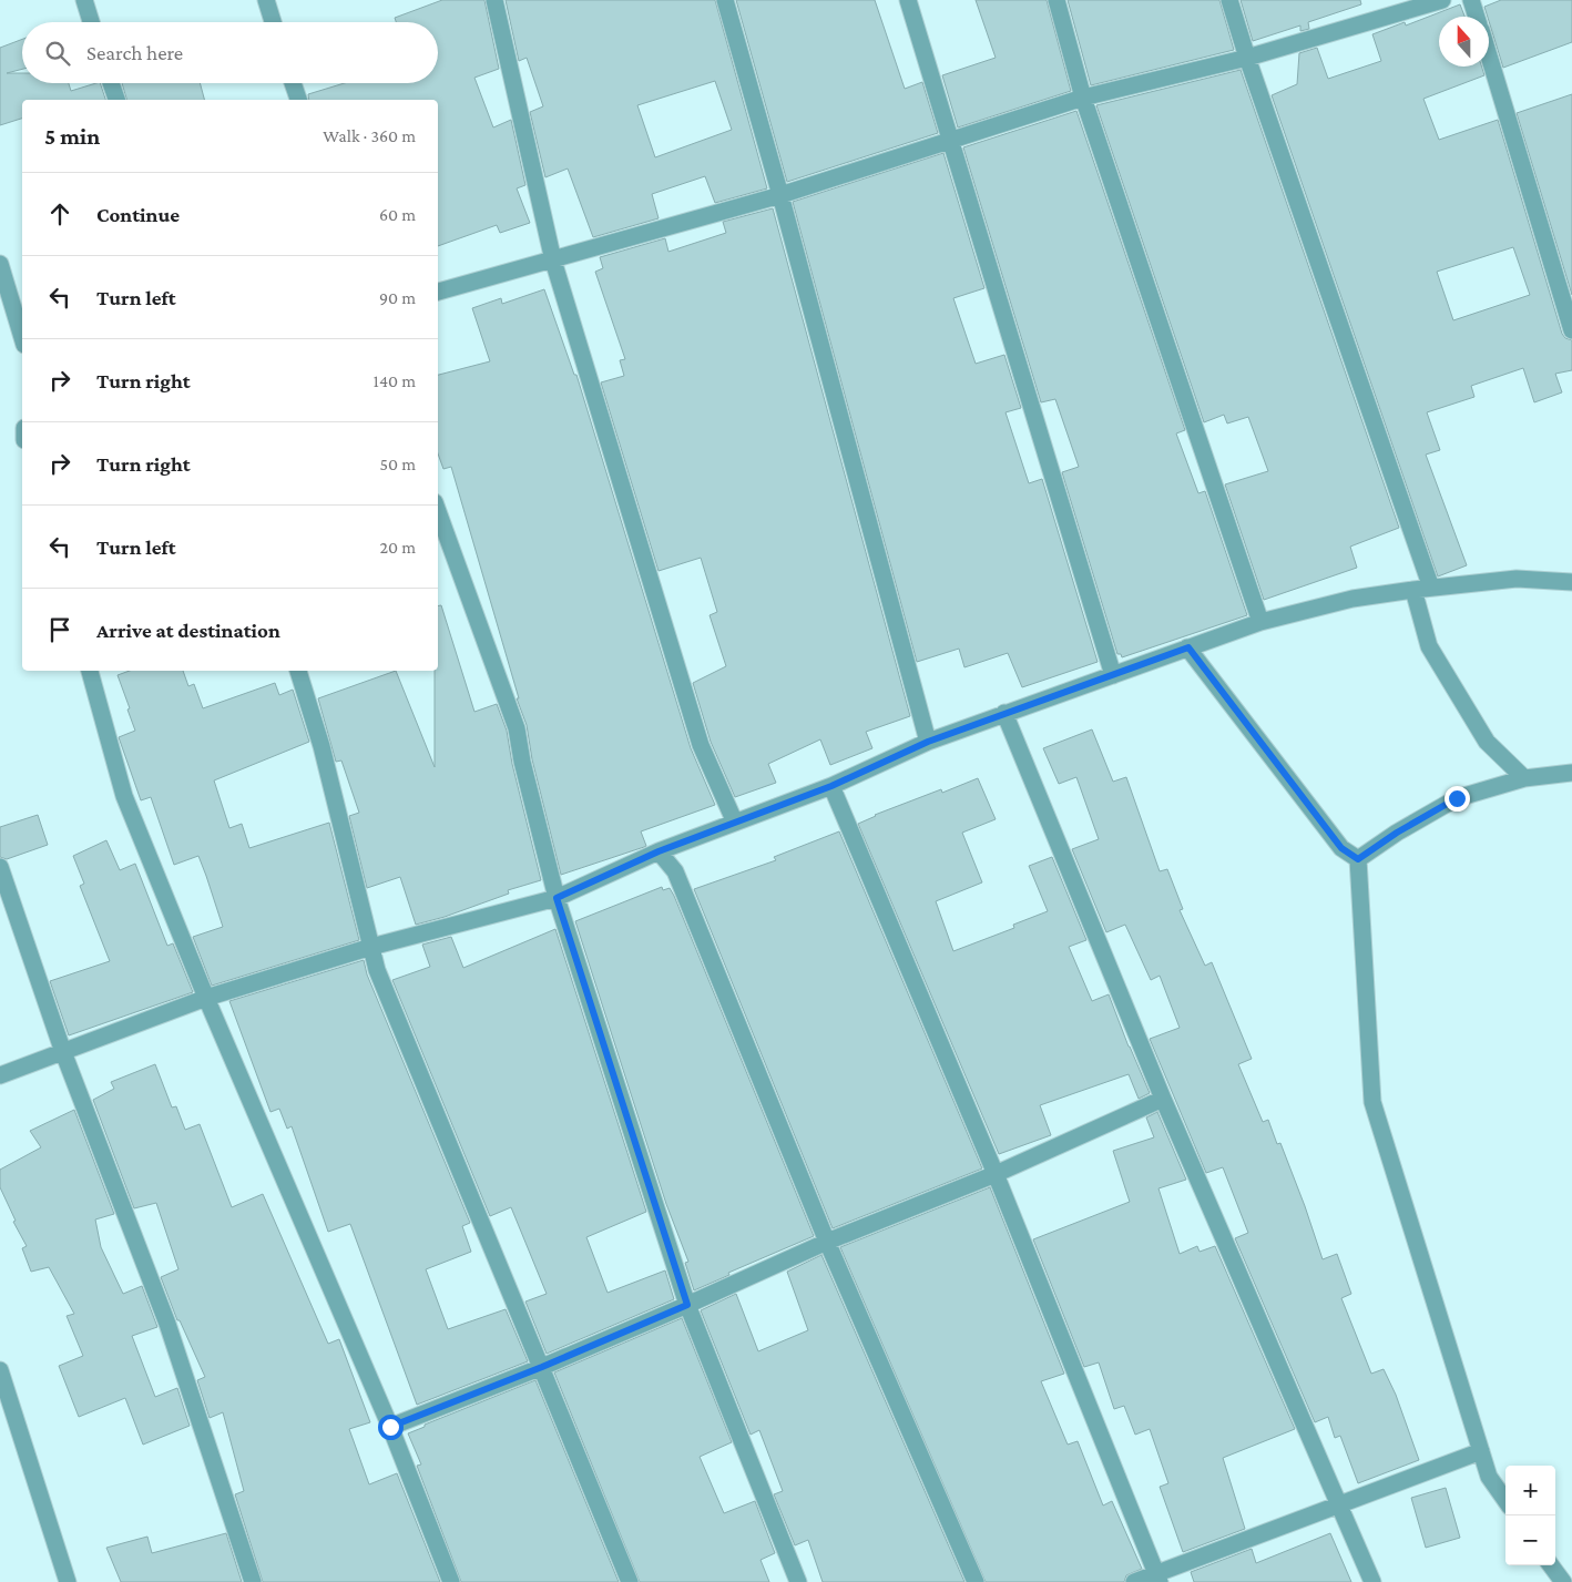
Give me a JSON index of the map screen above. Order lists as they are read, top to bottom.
{
  "north": "top",
  "page": {
    "search": "Search here",
    "heading": ["5 min", "Walk · 360 m"],
    "list": [
      ["Continue", "60 m"],
      ["Turn left", "90 m"],
      ["Turn right", "140 m"],
      ["Turn right", "50 m"],
      ["Turn left", "20 m"],
      "Arrive at destination"
    ],
    "map_buttons": ["+", "−"]
  }
}
